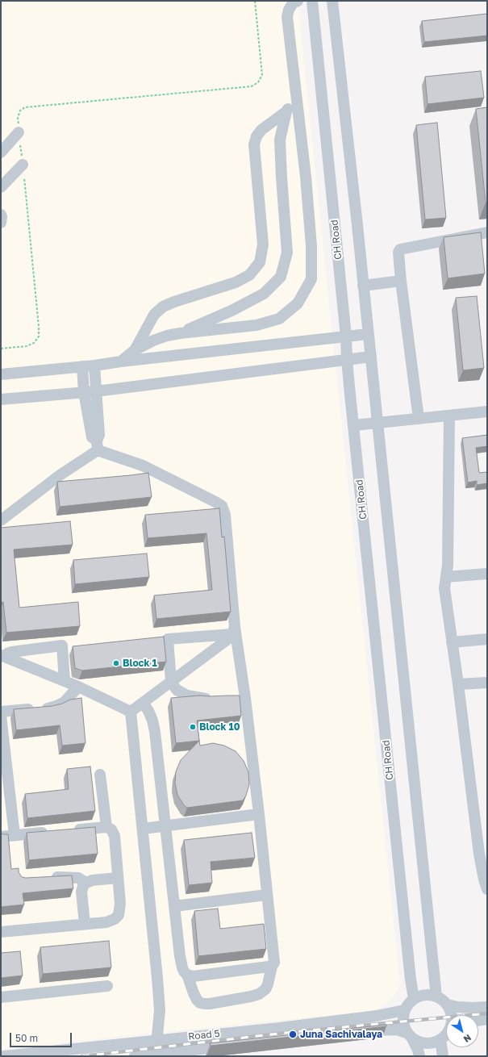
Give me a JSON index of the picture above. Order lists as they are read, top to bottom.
{
  "streets": {
    "street": ["CH Road", "Road 5"]
  },
  "places": ["Block 1", "Block 10", "Juna Sachivalaya"],
  "scale_bar": "50 m",
  "north": "bottom right"
}
